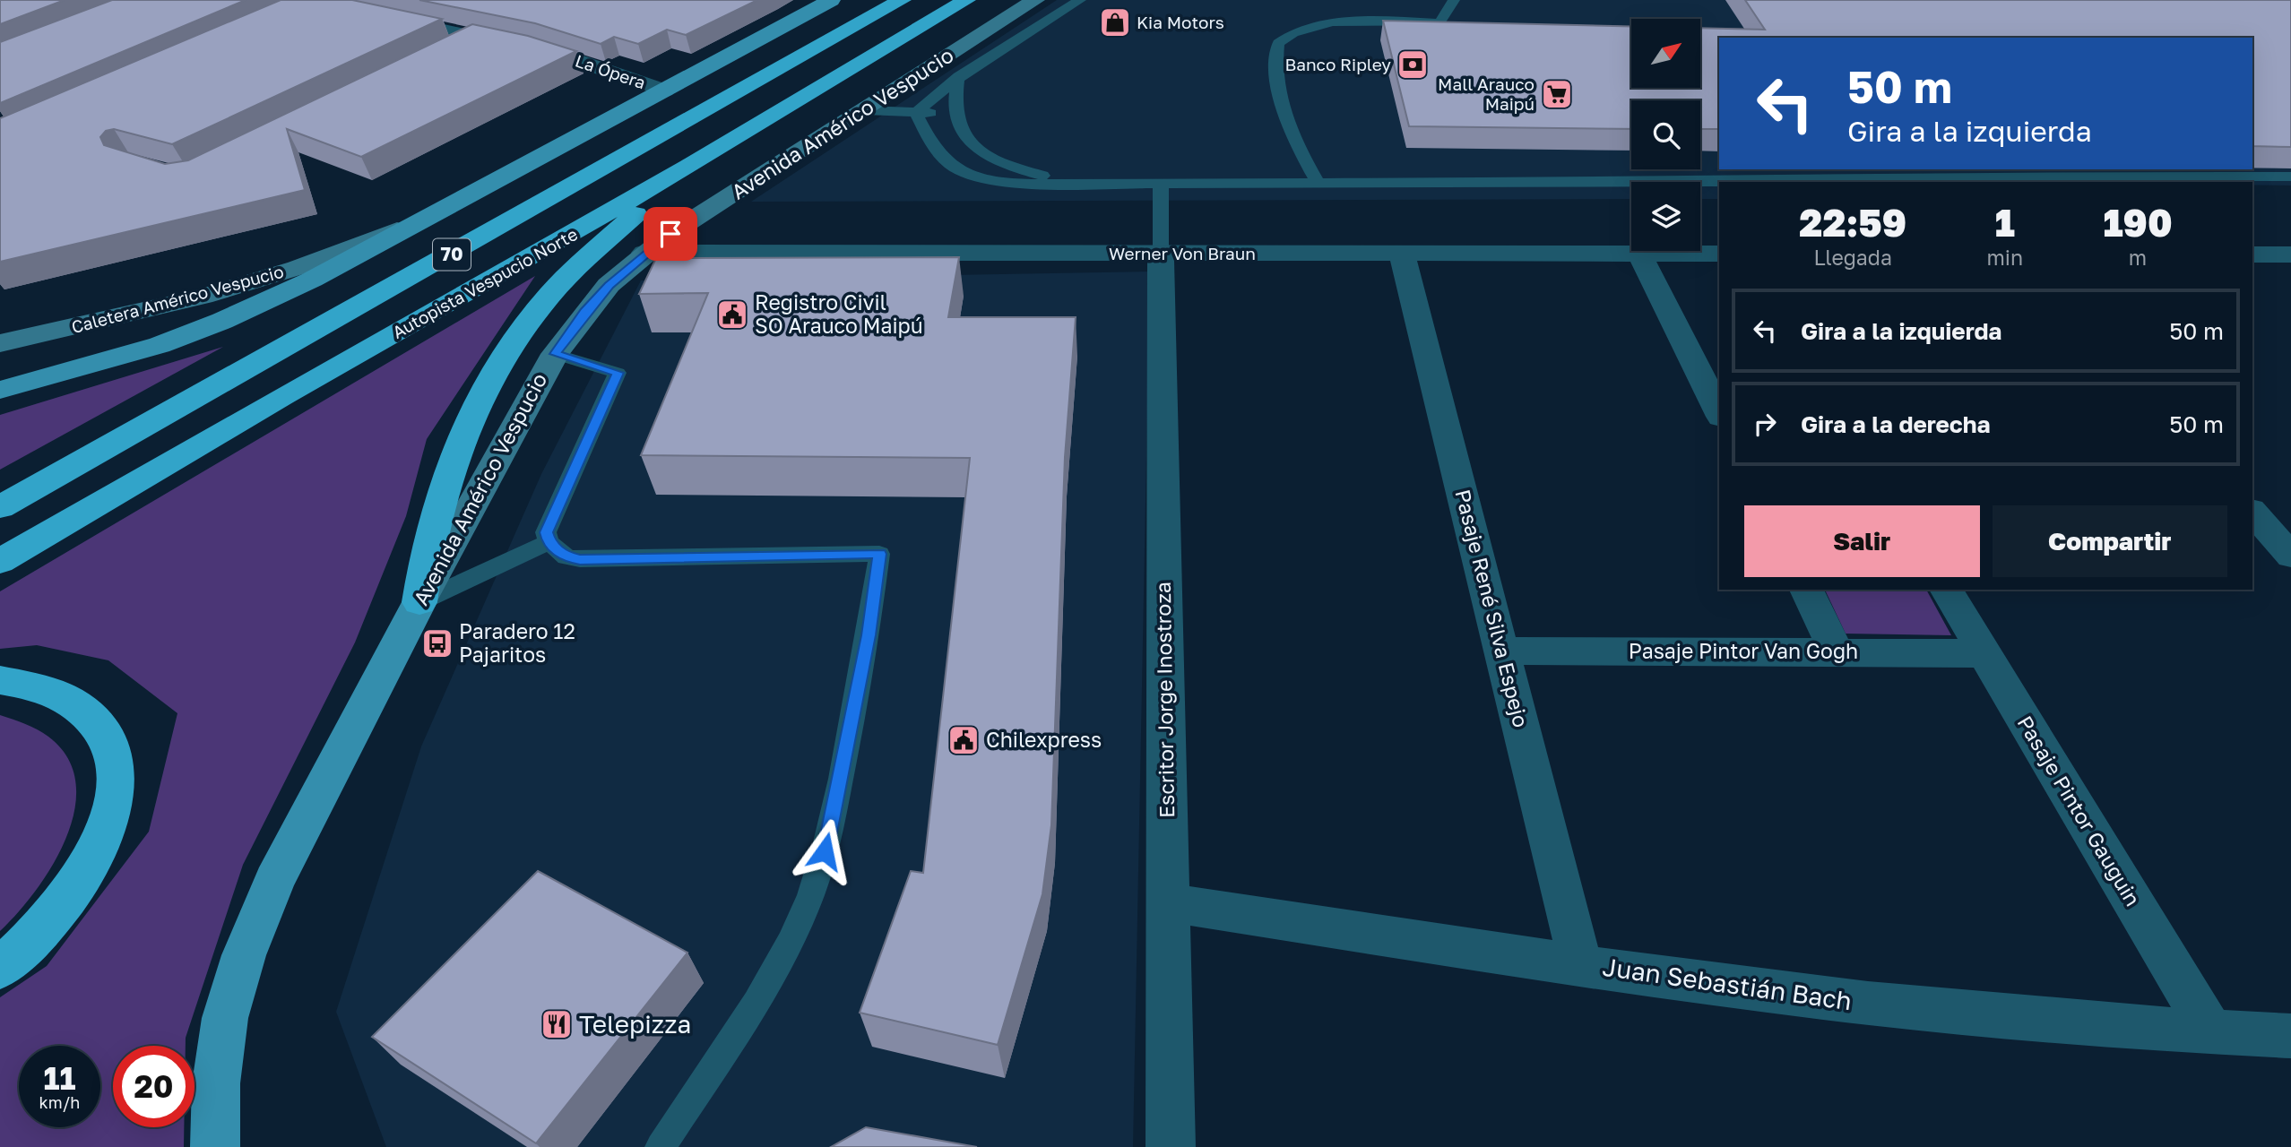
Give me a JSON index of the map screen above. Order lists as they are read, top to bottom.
{
  "streets": {
    "highway": ["70", "Autopista Vespucio Norte"],
    "main road": ["Avenida Américo Vespucio", "Caletera Américo Vespucio"],
    "street": [
      "La Ópera",
      "Werner Von Braun",
      "Pasaje René Silva Espejo",
      "Pasaje Pintor Van Gogh",
      "Escritor Jorge Inostroza",
      "Pasaje Pintor Gauguin",
      "Juan Sebastián Bach"
    ]
  },
  "crossings": [
    ["Avenida Américo Vespucio", "Werner Von Braun"],
    ["Werner Von Braun", "Pasaje René Silva Espejo"],
    ["Werner Von Braun", "Escritor Jorge Inostroza"],
    ["Pasaje René Silva Espejo", "Pasaje Pintor Van Gogh"],
    ["Pasaje René Silva Espejo", "Juan Sebastián Bach"],
    ["Pasaje Pintor Van Gogh", "Pasaje Pintor Gauguin"],
    ["Escritor Jorge Inostroza", "Juan Sebastián Bach"],
    ["Pasaje Pintor Gauguin", "Juan Sebastián Bach"]
  ],
  "places": {
    "shop": ["Kia Motors"],
    "bank": ["Banco Ripley"],
    "supermarket": ["Mall Arauco Maipú"],
    "public building": ["Registro Civil SO Arauco Maipú", "Chilexpress"],
    "bus stop": ["Paradero 12 Pajaritos"],
    "restaurant": ["Telepizza"]
  },
  "north": "top right",
  "page": {
    "turn": ["50 m", "Gira a la izquierda"],
    "eta": [
      "22:59",
      "Llegada",
      "1",
      "min",
      "190",
      "m"
    ],
    "list": [
      {
        "name": "Gira a la izquierda",
        "value": "50 m"
      },
      {
        "name": "Gira a la derecha",
        "value": "50 m"
      }
    ],
    "buttons": ["Salir", "Compartir"],
    "speed": "11 km/h",
    "limit": "20"
  }
}
